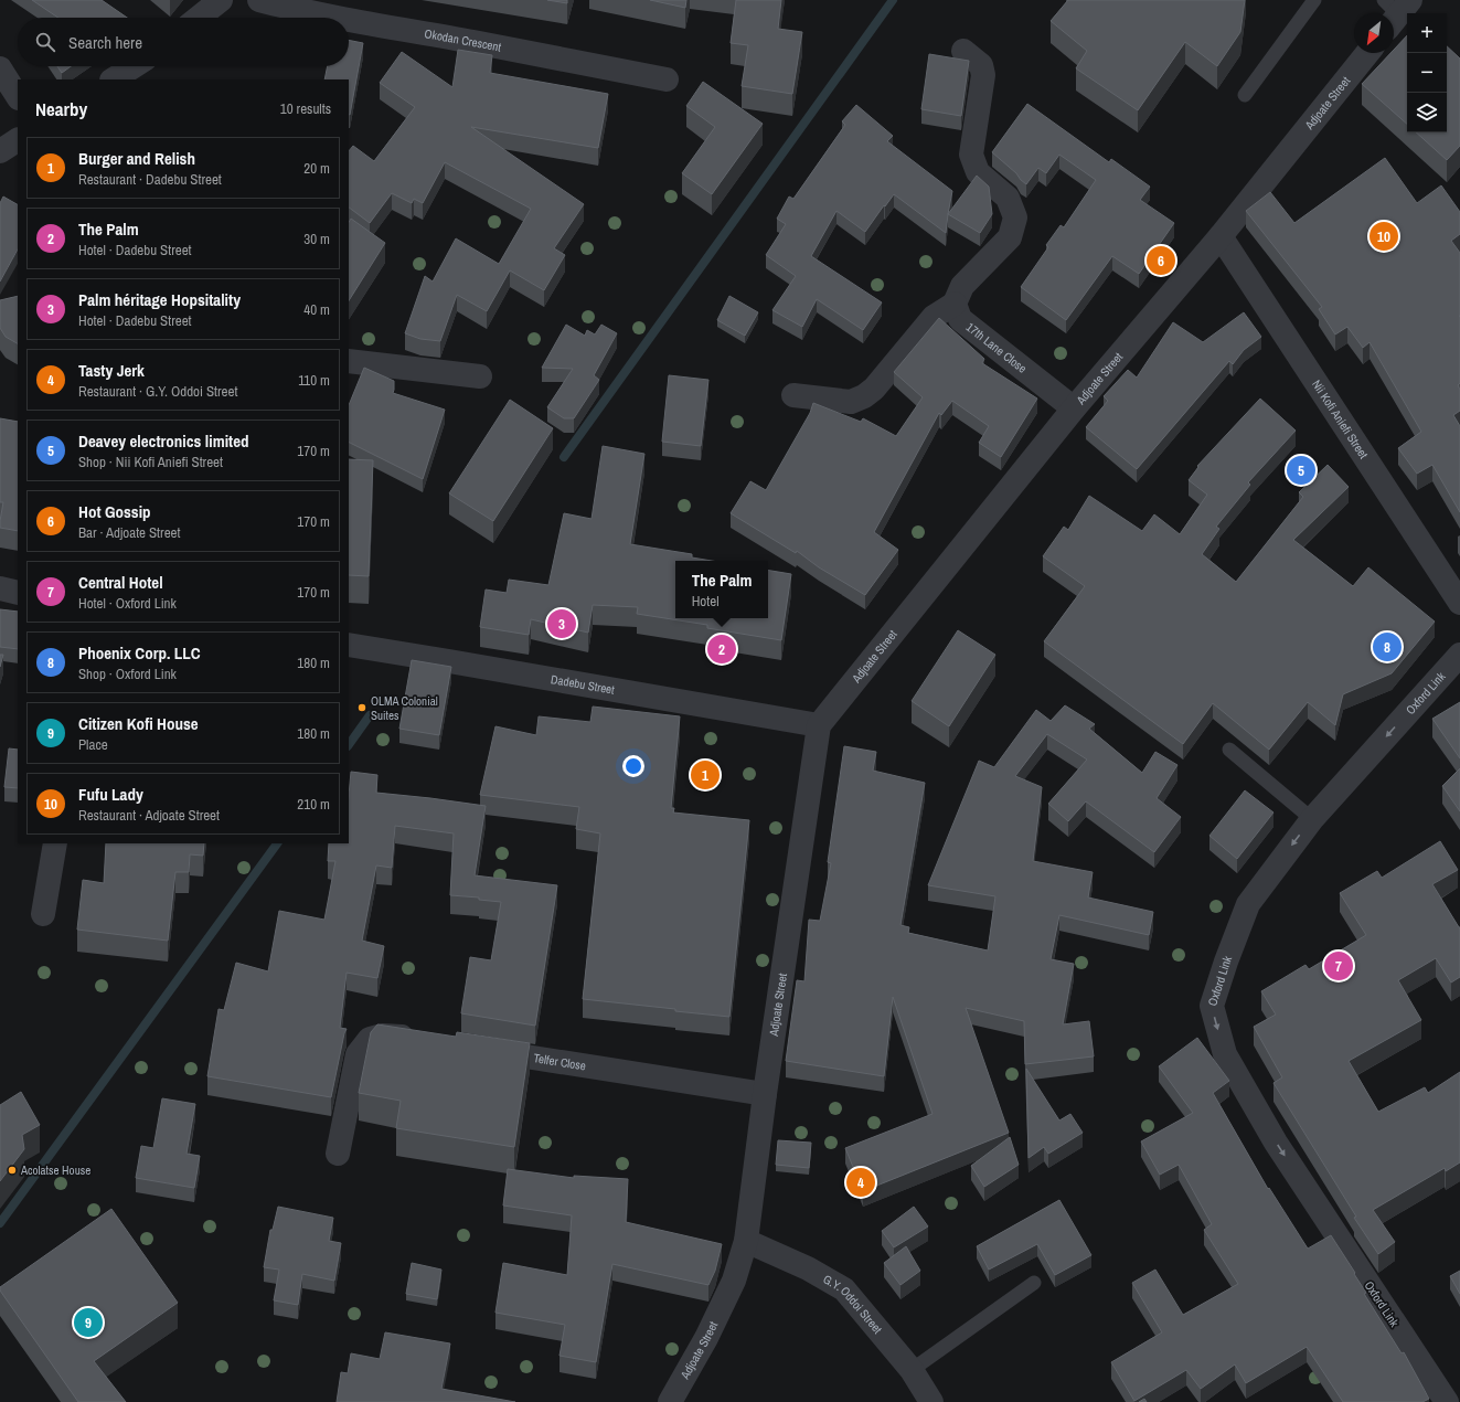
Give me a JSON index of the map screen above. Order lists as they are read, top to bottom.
{
  "streets": {
    "street": [
      "Okodan Crescent",
      "Adjoate Street",
      "17th Lane Close",
      "Nii Kofi Aniefi Street",
      "Dadebu Street",
      "Oxford Link",
      "Telfer Close",
      "G.Y. Oddoi Street"
    ]
  },
  "crossings": [
    ["Adjoate Street", "17th Lane Close"],
    ["Adjoate Street", "Nii Kofi Aniefi Street"],
    ["Adjoate Street", "Dadebu Street"],
    ["Adjoate Street", "Telfer Close"],
    ["Adjoate Street", "G.Y. Oddoi Street"]
  ],
  "one_way": ["Oxford Link"],
  "places": ["OLMA Colonial Suites", "Acolatse House"],
  "north": "bottom left",
  "page": {
    "map_buttons": ["+", "−"],
    "search": "Search here",
    "heading": ["Nearby", "10 results"],
    "list": [
      {
        "mark": "1",
        "name": "Burger and Relish",
        "note": "Restaurant · Dadebu Street",
        "value": "20 m"
      },
      {
        "mark": "2",
        "name": "The Palm",
        "note": "Hotel · Dadebu Street",
        "value": "30 m"
      },
      {
        "mark": "3",
        "name": "Palm héritage Hopsitality",
        "note": "Hotel · Dadebu Street",
        "value": "40 m"
      },
      {
        "mark": "4",
        "name": "Tasty Jerk",
        "note": "Restaurant · G.Y. Oddoi Street",
        "value": "110 m"
      },
      {
        "mark": "5",
        "name": "Deavey electronics limited",
        "note": "Shop · Nii Kofi Aniefi Street",
        "value": "170 m"
      },
      {
        "mark": "6",
        "name": "Hot Gossip",
        "note": "Bar · Adjoate Street",
        "value": "170 m"
      },
      {
        "mark": "7",
        "name": "Central Hotel",
        "note": "Hotel · Oxford Link",
        "value": "170 m"
      },
      {
        "mark": "8",
        "name": "Phoenix Corp. LLC",
        "note": "Shop · Oxford Link",
        "value": "180 m"
      },
      {
        "mark": "9",
        "name": "Citizen Kofi House",
        "note": "Place",
        "value": "180 m"
      },
      {
        "mark": "10",
        "name": "Fufu Lady",
        "note": "Restaurant · Adjoate Street",
        "value": "210 m"
      }
    ],
    "pins": [
      "10",
      "6",
      "5",
      "3",
      "8",
      "2",
      "1",
      "7",
      "4",
      "9"
    ],
    "popup": ["The Palm", "Hotel"]
  }
}
